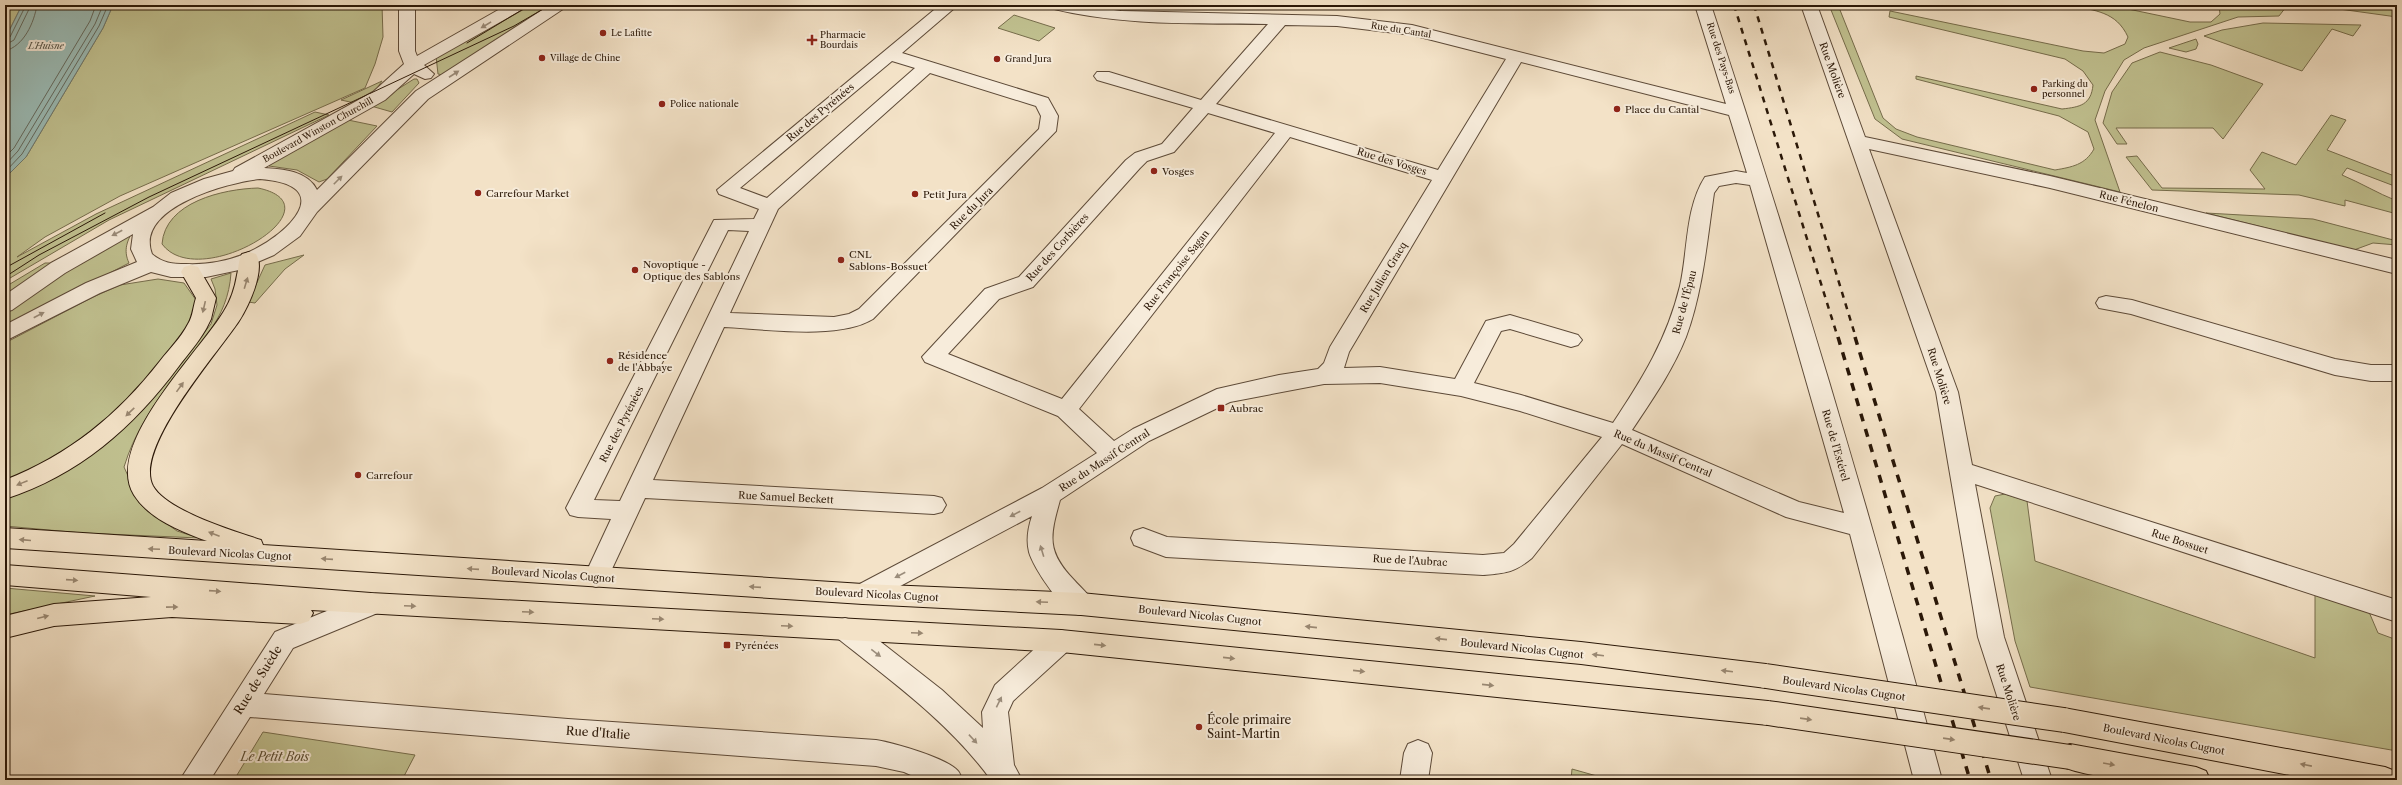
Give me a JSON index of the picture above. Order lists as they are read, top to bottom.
{
  "streets": {
    "main road": ["Boulevard Nicolas Cugnot"],
    "street": [
      "Rue du Cantal",
      "Rue des Pays-Bas",
      "Rue Molière",
      "Rue des Pyrénées",
      "Boulevard Winston Churchill",
      "Rue des Vosges",
      "Rue Fénelon",
      "Rue du Jura",
      "Rue des Corbières",
      "Rue Françoise Sagan",
      "Rue Julien Gracq",
      "Rue de l'Épau",
      "Rue de l'Estérel",
      "Rue du Massif Central",
      "Rue Samuel Beckett",
      "Rue Bossuet",
      "Rue de l'Aubrac",
      "Rue de Suède",
      "Rue d'Italie"
    ]
  },
  "crossings": [
    ["Rue du Cantal", "Rue des Pays-Bas"],
    ["Rue du Cantal", "Rue des Corbières"],
    ["Rue du Cantal", "Rue de l'Estérel"],
    ["Rue des Pays-Bas", "Rue de l'Estérel"],
    ["Rue Molière", "Rue Fénelon"],
    ["Rue Molière", "Rue Bossuet"],
    ["Rue des Pyrénées", "Rue du Jura"],
    ["Rue des Vosges", "Rue des Corbières"],
    ["Rue des Vosges", "Rue Françoise Sagan"],
    ["Rue des Vosges", "Rue Julien Gracq"],
    ["Rue des Corbières", "Rue Françoise Sagan"],
    ["Rue des Corbières", "Rue du Massif Central"],
    ["Rue Julien Gracq", "Rue du Massif Central"],
    ["Rue de l'Épau", "Rue de l'Estérel"],
    ["Rue de l'Épau", "Rue du Massif Central"],
    ["Rue de l'Épau", "Rue de l'Aubrac"],
    ["Rue de l'Estérel", "Rue du Massif Central"],
    ["Rue du Massif Central", "Boulevard Nicolas Cugnot"],
    ["Rue du Massif Central", "Rue de l'Aubrac"],
    ["Rue de Suède", "Rue d'Italie"]
  ],
  "water": ["L'Huisne"],
  "parks": ["Le Petit Bois"],
  "places": {
    "other": [
      "Le Lafitte",
      "Village de Chine",
      "Grand Jura",
      "Parking du personnel",
      "Police nationale",
      "Place du Cantal",
      "Vosges",
      "Carrefour Market",
      "Petit Jura",
      "CNL Sablons-Bossuet",
      "Novoptique - Optique des Sablons",
      "Résidence de l'Abbaye",
      "Carrefour",
      "École primaire Saint-Martin"
    ],
    "health": ["Pharmacie Bourdais"],
    "transit": ["Aubrac", "Pyrénées"]
  }
}
